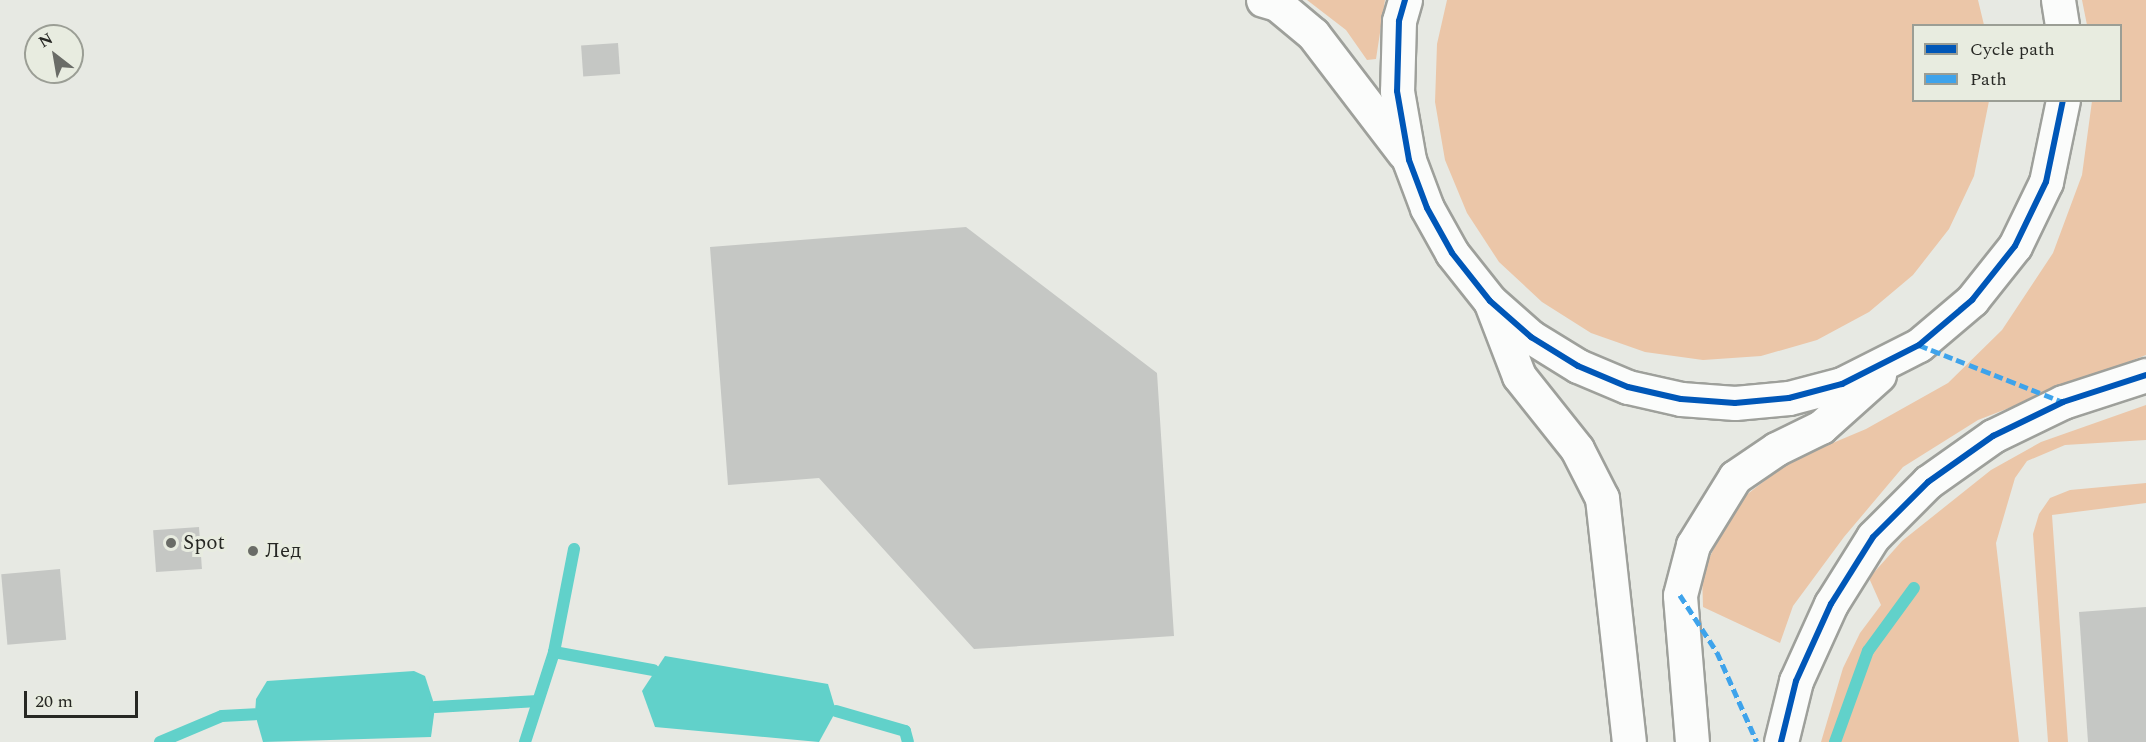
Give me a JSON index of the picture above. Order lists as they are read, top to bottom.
{
  "places": ["Spot", "Лед"],
  "legend": ["Cycle path", "Path"],
  "scale_bar": "20 m",
  "north": "top left"
}
